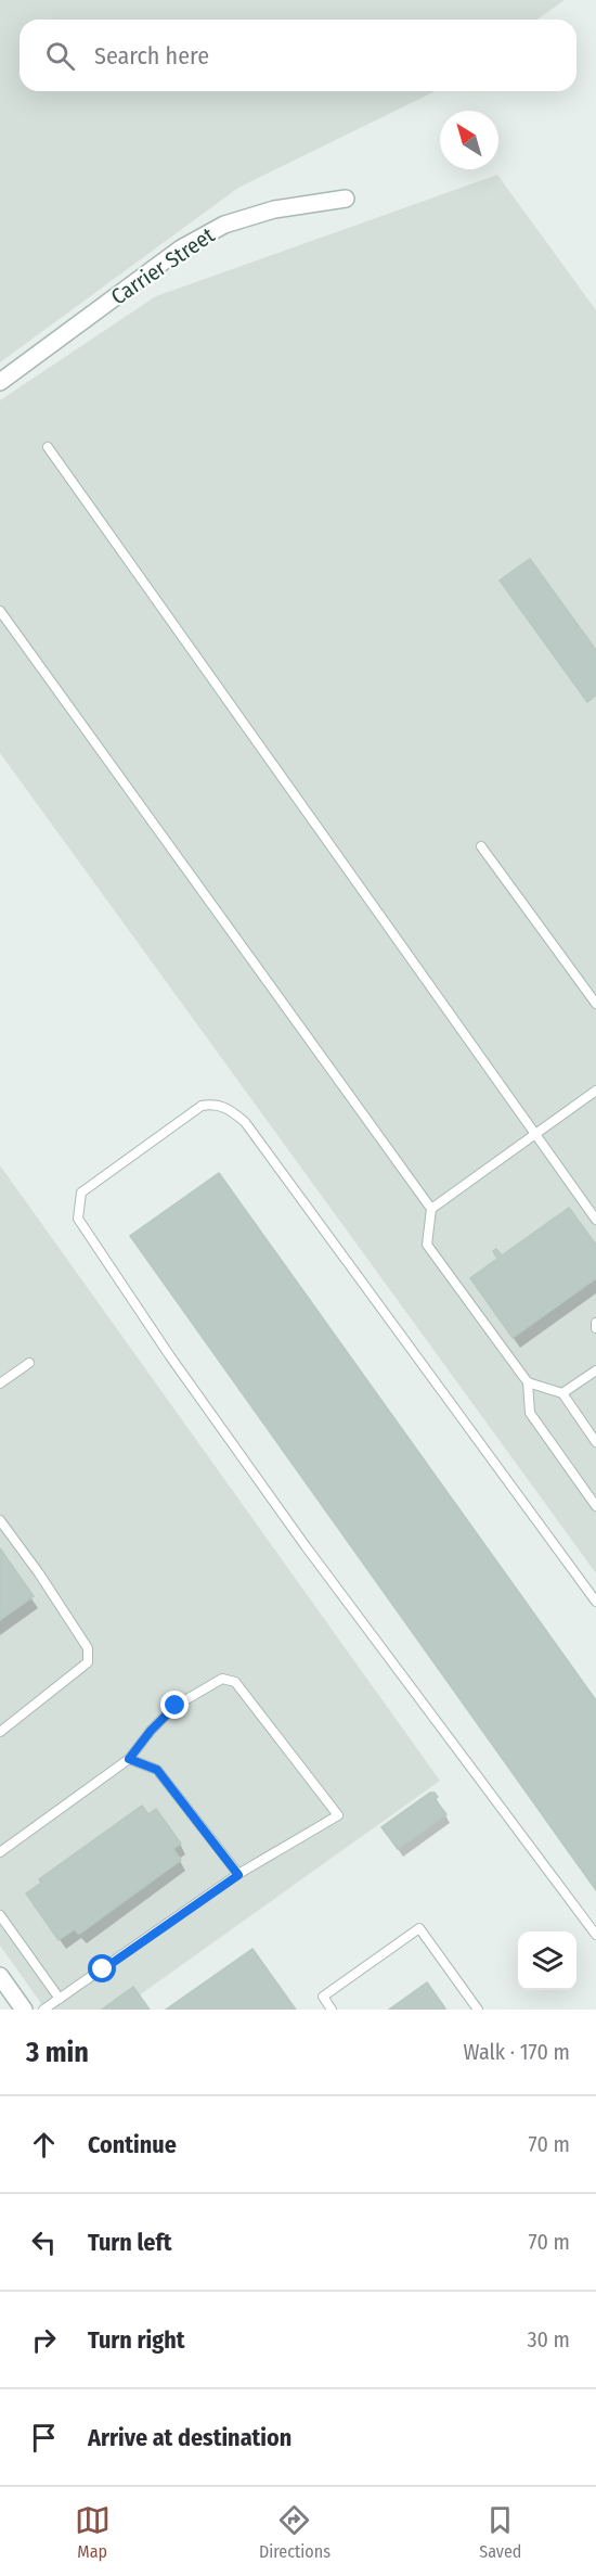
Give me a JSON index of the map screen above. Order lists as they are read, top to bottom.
{
  "streets": {
    "street": ["Carrier Street"]
  },
  "north": "top left",
  "page": {
    "search": "Search here",
    "heading": ["3 min", "Walk · 170 m"],
    "list": [
      ["Continue", "70 m"],
      ["Turn left", "70 m"],
      ["Turn right", "30 m"],
      "Arrive at destination"
    ],
    "nav": ["Map", "Directions", "Saved"]
  }
}
